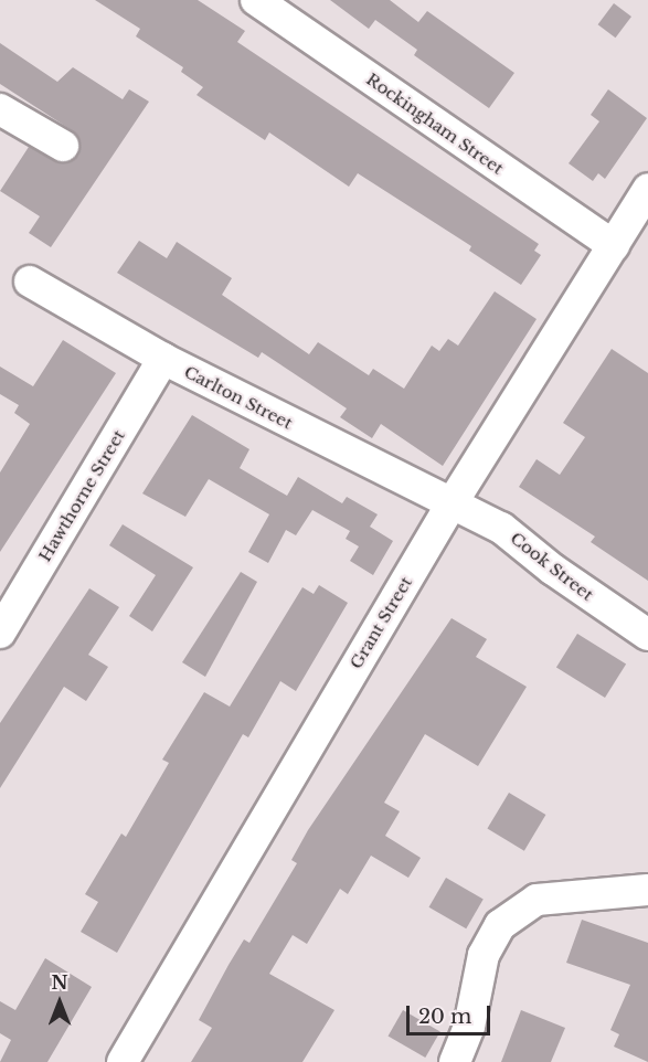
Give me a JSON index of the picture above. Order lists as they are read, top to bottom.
{
  "streets": {
    "street": [
      "Rockingham Street",
      "Carlton Street",
      "Hawthorne Street",
      "Cook Street",
      "Grant Street"
    ]
  },
  "crossings": [
    ["Rockingham Street", "Grant Street"],
    ["Carlton Street", "Hawthorne Street"],
    ["Carlton Street", "Cook Street"],
    ["Carlton Street", "Grant Street"],
    ["Cook Street", "Grant Street"]
  ],
  "scale_bar": "20 m",
  "north": "top"
}
